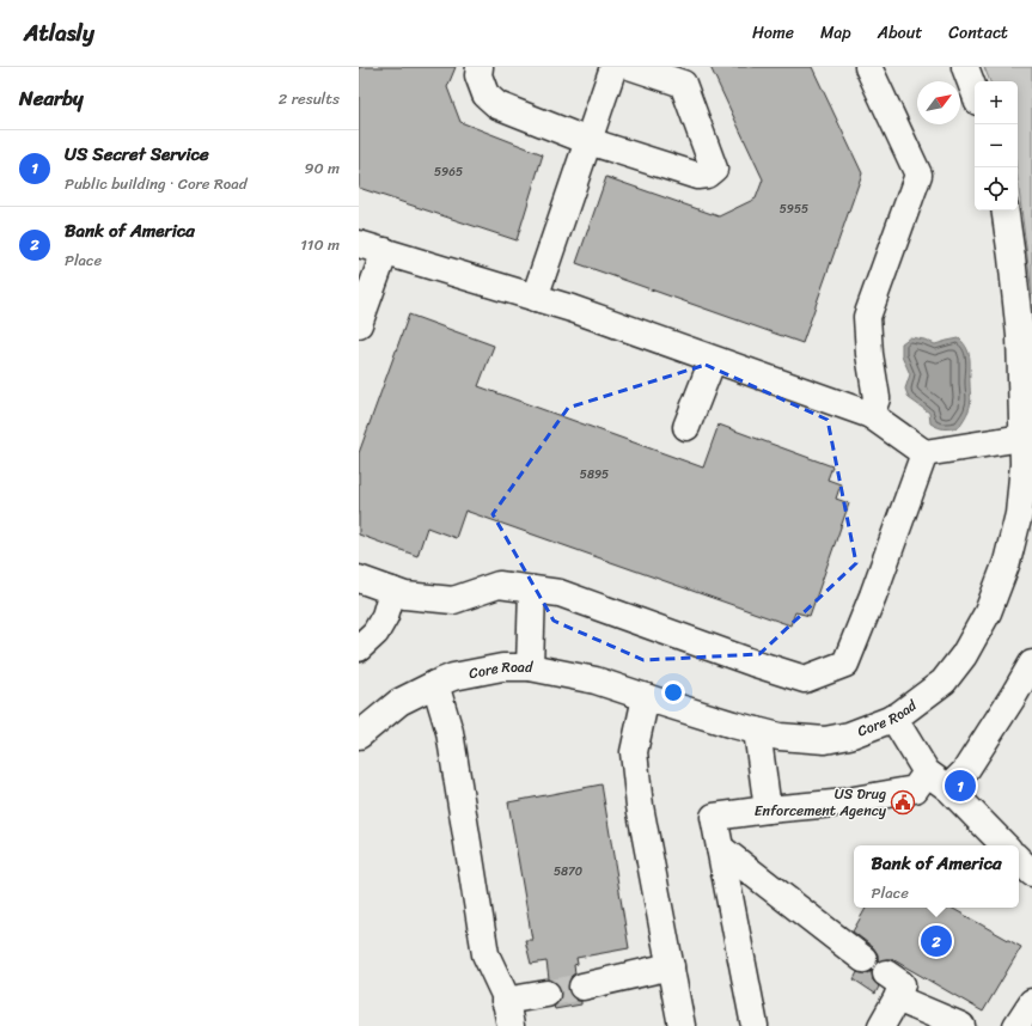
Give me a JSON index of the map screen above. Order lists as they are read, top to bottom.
{
  "streets": {
    "street": ["Core Road"]
  },
  "places": {
    "public building": ["US Drug Enforcement Agency"]
  },
  "house_numbers": [
    "5965",
    "5955",
    "5895",
    "5870"
  ],
  "north": "top right",
  "page": {
    "header": "Atlasly",
    "nav": [
      "Home",
      "Map",
      "About",
      "Contact"
    ],
    "heading": ["Nearby", "2 results"],
    "map_buttons": ["+", "−"],
    "list": [
      {
        "mark": "1",
        "name": "US Secret Service",
        "note": "Public building · Core Road",
        "value": "90 m"
      },
      {
        "mark": "2",
        "name": "Bank of America",
        "note": "Place",
        "value": "110 m"
      }
    ],
    "pins": ["1", "2"],
    "popup": ["Bank of America", "Place"]
  }
}
